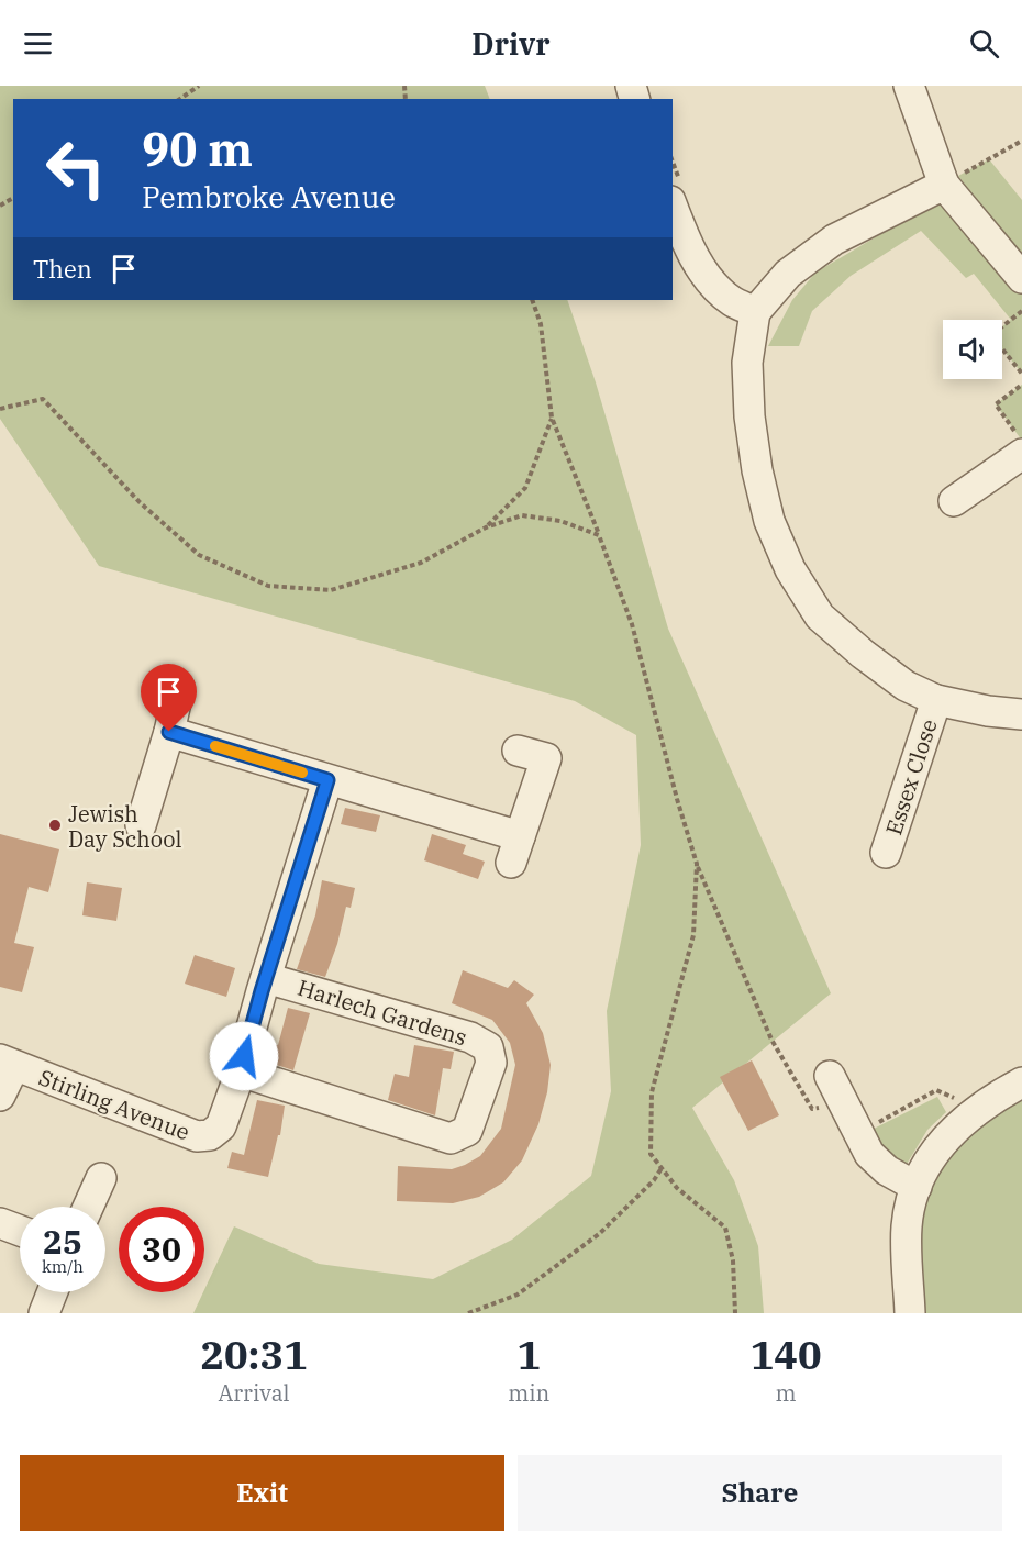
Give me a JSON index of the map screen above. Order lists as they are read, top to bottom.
{
  "streets": {
    "street": ["Essex Close", "Harlech Gardens", "Stirling Avenue"]
  },
  "crossings": [
    ["Harlech Gardens", "Stirling Avenue"]
  ],
  "places": ["Jewish Day School"],
  "page": {
    "header": "Drivr",
    "turn": ["90 m", "Pembroke Avenue"],
    "then": "Then",
    "speed": "25 km/h",
    "limit": "30",
    "eta": [
      "20:31",
      "Arrival",
      "1",
      "min",
      "140",
      "m"
    ],
    "buttons": ["Exit", "Share"]
  }
}
